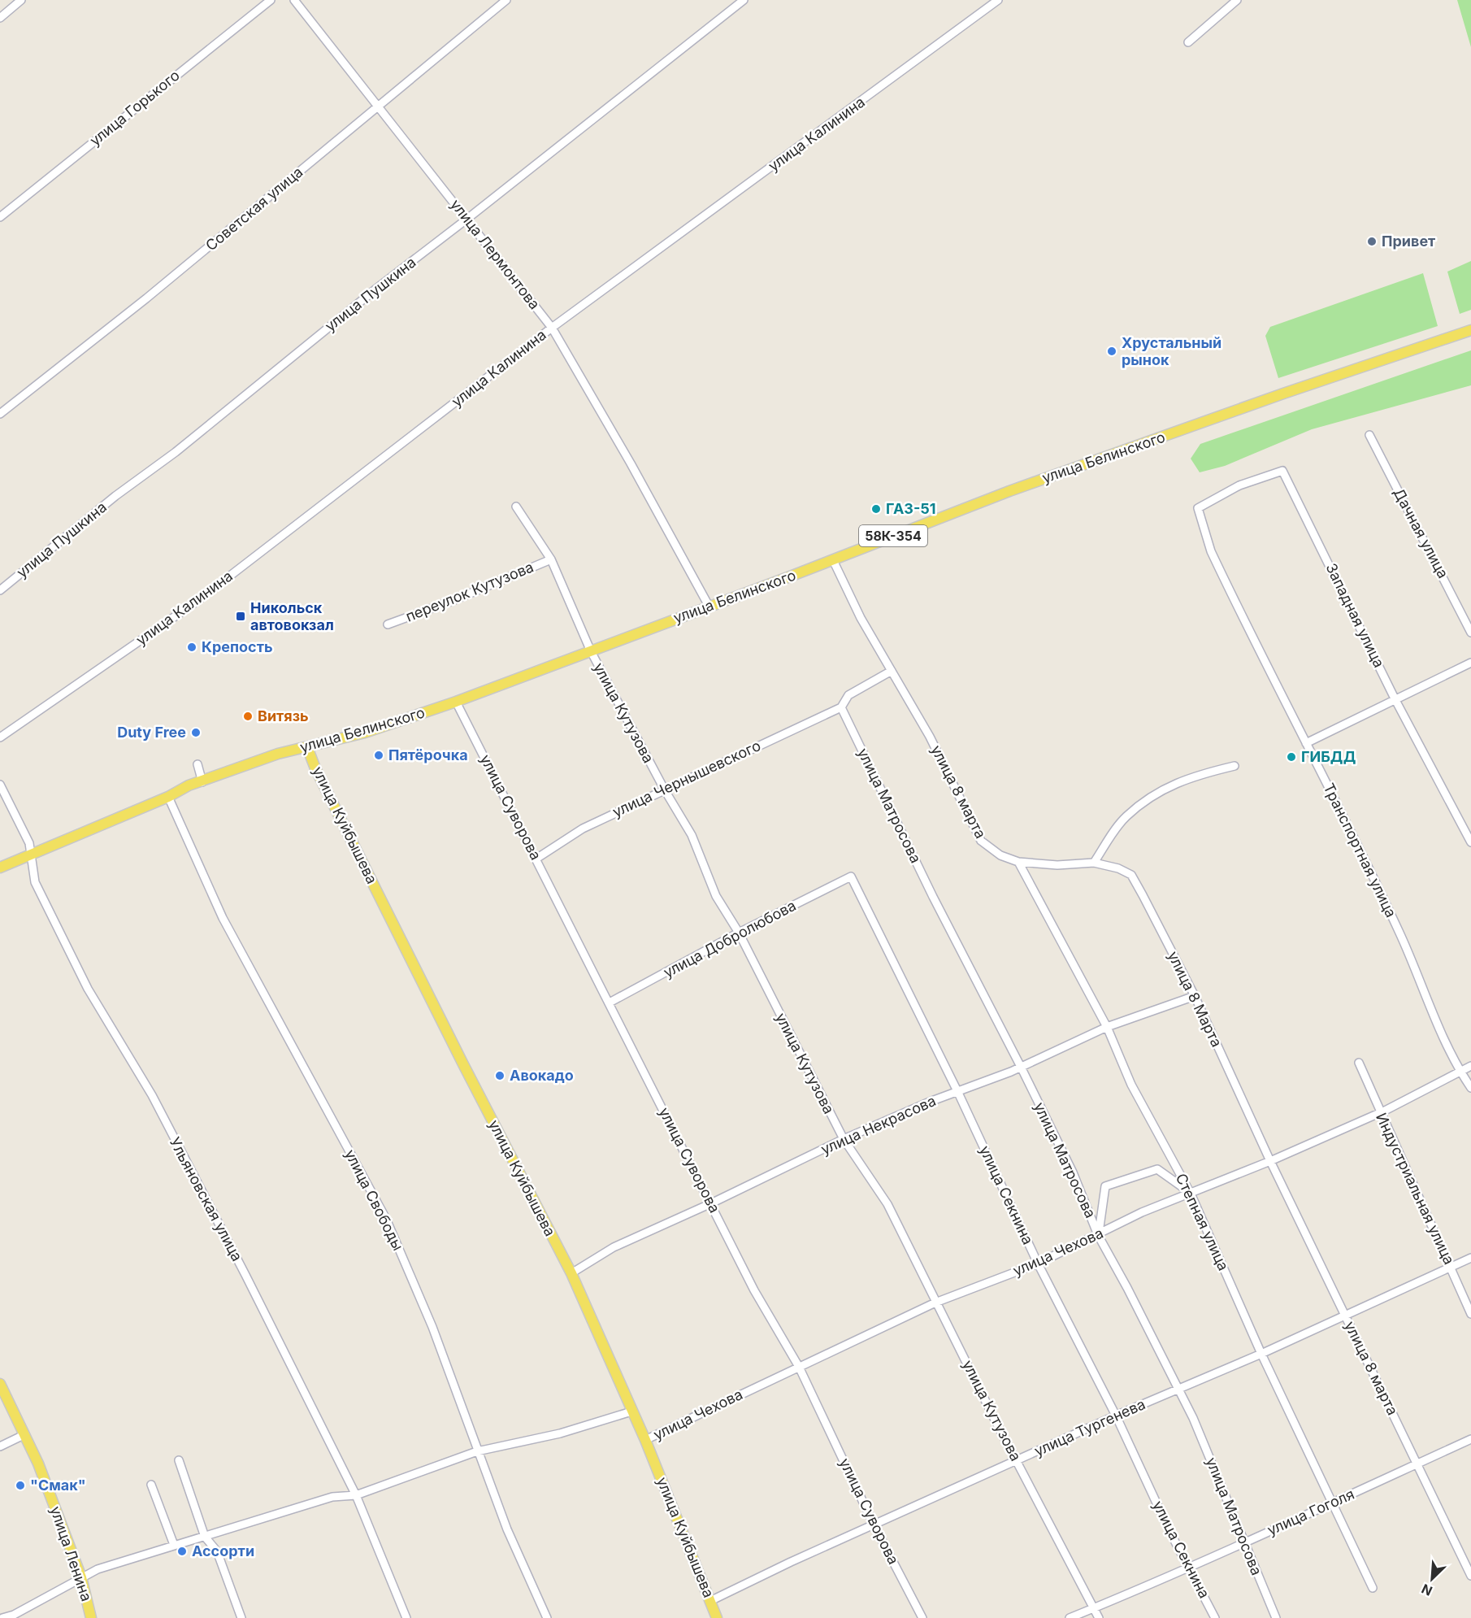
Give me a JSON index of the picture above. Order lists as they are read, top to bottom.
{
  "streets": {
    "main road": [
      "улица Белинского",
      "58К-354",
      "улица Куйбышева",
      "улица Ленина"
    ],
    "street": [
      "улица Горького",
      "улица Калинина",
      "Советская улица",
      "улица Лермонтова",
      "улица Пушкина",
      "Дачная улица",
      "переулок Кутузова",
      "Западная улица",
      "улица Кутузова",
      "улица Чернышевского",
      "улица 8 марта",
      "улица Матросова",
      "улица Суворова",
      "Транспортная улица",
      "улица Добролюбова",
      "улица 8 Марта",
      "улица Некрасова",
      "Индустриальная улица",
      "улица Секнина",
      "Ульяновская улица",
      "улица Свободы",
      "Степная улица",
      "улица Чехова",
      "улица Тургенева",
      "улица Гоголя"
    ]
  },
  "crossings": [
    ["улица Калинина", "улица Лермонтова"],
    ["Советская улица", "улица Лермонтова"],
    ["улица Лермонтова", "улица Пушкина"],
    ["улица Лермонтова", "улица Белинского"],
    ["улица Белинского", "улица Кутузова"],
    ["улица Белинского", "улица 8 марта"],
    ["улица Белинского", "улица Суворова"],
    ["улица Белинского", "улица Куйбышева"],
    ["улица Белинского", "Ульяновская улица"],
    ["улица Белинского", "улица Свободы"],
    ["переулок Кутузова", "улица Кутузова"],
    ["Западная улица", "Транспортная улица"],
    ["улица Кутузова", "улица Чернышевского"],
    ["улица Кутузова", "улица Добролюбова"],
    ["улица Кутузова", "улица Некрасова"],
    ["улица Кутузова", "улица Чехова"],
    ["улица Кутузова", "улица Тургенева"],
    ["улица Кутузова", "улица Гоголя"],
    ["улица Чернышевского", "улица Матросова"],
    ["улица Чернышевского", "улица Суворова"],
    ["улица 8 марта", "улица 8 Марта"],
    ["улица 8 марта", "Степная улица"],
    ["улица 8 марта", "улица Чехова"],
    ["улица 8 марта", "улица Тургенева"],
    ["улица 8 марта", "улица Гоголя"],
    ["улица Матросова", "улица Некрасова"],
    ["улица Матросова", "улица Чехова"],
    ["улица Матросова", "улица Тургенева"],
    ["улица Матросова", "улица Гоголя"],
    ["улица Суворова", "улица Добролюбова"],
    ["улица Суворова", "улица Некрасова"],
    ["улица Суворова", "улица Чехова"],
    ["улица Суворова", "улица Тургенева"],
    ["улица Куйбышева", "улица Некрасова"],
    ["улица Куйбышева", "улица Чехова"],
    ["улица Куйбышева", "улица Тургенева"],
    ["Транспортная улица", "улица Чехова"],
    ["улица Добролюбова", "улица Секнина"],
    ["улица 8 Марта", "улица Некрасова"],
    ["улица 8 Марта", "улица Чехова"],
    ["улица Некрасова", "улица Секнина"],
    ["улица Некрасова", "Степная улица"],
    ["Индустриальная улица", "улица Чехова"],
    ["Индустриальная улица", "улица Тургенева"],
    ["улица Секнина", "улица Чехова"],
    ["улица Секнина", "улица Тургенева"],
    ["улица Секнина", "улица Гоголя"],
    ["Степная улица", "улица Чехова"],
    ["Степная улица", "улица Тургенева"],
    ["Степная улица", "улица Гоголя"]
  ],
  "places": {
    "other": [
      "Привет",
      "Хрустальный рынок",
      "ГАЗ-51",
      "Крепость",
      "Витязь",
      "Duty Free",
      "Пятёрочка",
      "ГИБДД",
      "Авокадо",
      "\"Смак\"",
      "Ассорти"
    ],
    "transit": ["Никольск автовокзал"]
  },
  "north": "bottom left"
}
